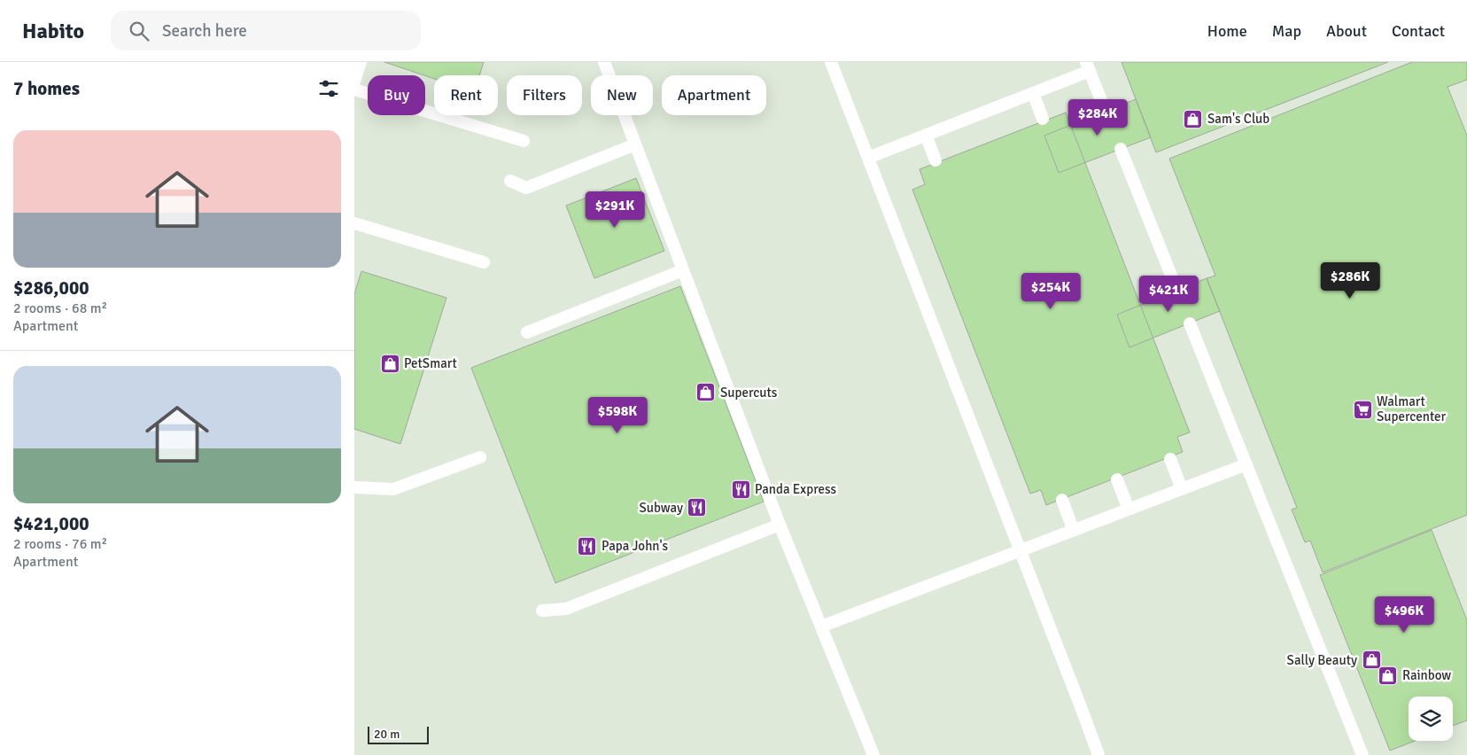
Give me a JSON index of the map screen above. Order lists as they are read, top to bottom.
{
  "places": {
    "shop": [
      "Sam's Club",
      "PetSmart",
      "Supercuts",
      "Sally Beauty",
      "Rainbow"
    ],
    "supermarket": ["Walmart Supercenter"],
    "restaurant": ["Panda Express", "Subway", "Papa John's"]
  },
  "scale_bar": "20 m",
  "page": {
    "header": "Habito",
    "search": "Search here",
    "nav": [
      "Home",
      "Map",
      "About",
      "Contact"
    ],
    "heading": "7 homes",
    "chip": [
      "Buy",
      "Rent",
      "Filters",
      "New",
      "Apartment"
    ],
    "price": [
      "$284K",
      "$291K",
      "$286K",
      "$254K",
      "$421K",
      "$598K",
      "$496K"
    ],
    "list": [
      {
        "name": "$286,000",
        "note": "2 rooms · 68 m² · Apartment"
      },
      {
        "name": "$421,000",
        "note": "2 rooms · 76 m² · Apartment"
      }
    ],
    "scale": "20 m"
  }
}
